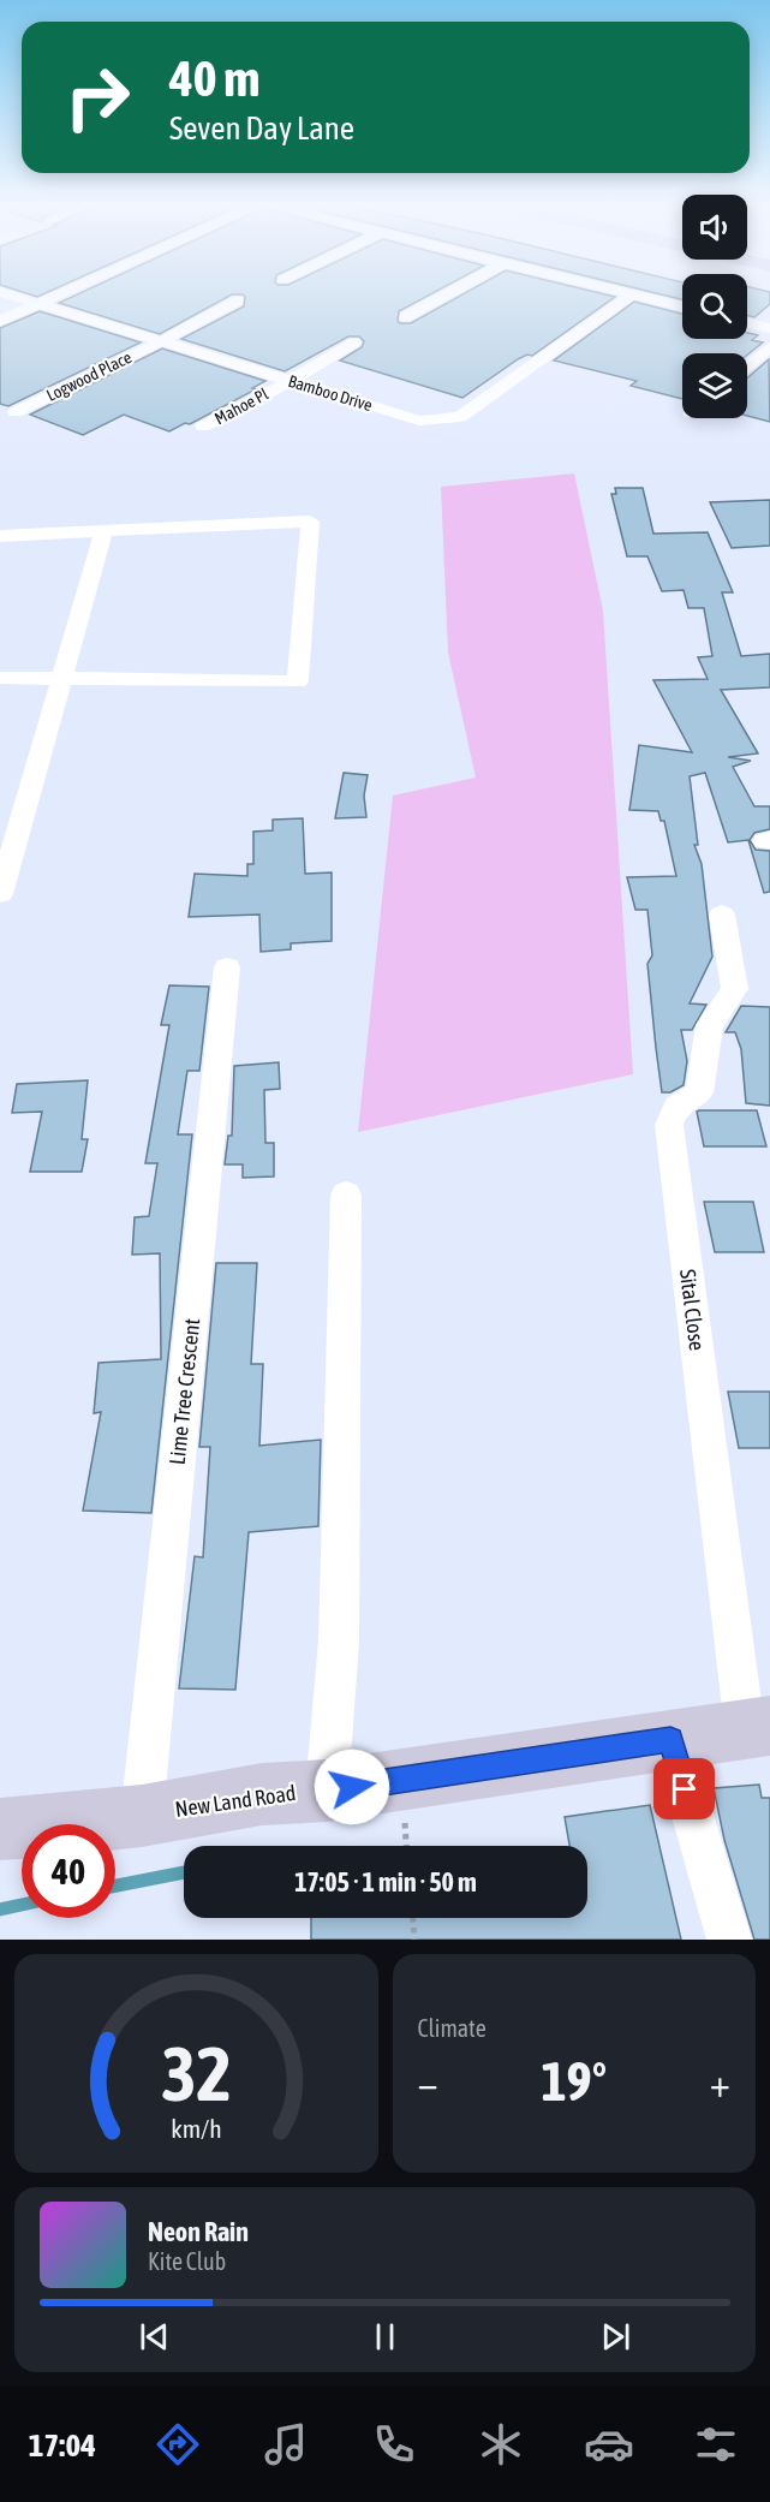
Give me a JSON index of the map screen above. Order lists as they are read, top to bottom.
{
  "streets": {
    "street": [
      "Logwood Place",
      "Bamboo Drive",
      "Mahoe Pl",
      "Sital Close",
      "Lime Tree Crescent",
      "New Land Road"
    ]
  },
  "crossings": [
    ["Logwood Place", "Bamboo Drive"],
    ["Bamboo Drive", "Mahoe Pl"],
    ["Sital Close", "New Land Road"],
    ["Lime Tree Crescent", "New Land Road"]
  ],
  "page": {
    "turn": ["40 m", "Seven Day Lane"],
    "limit": "40",
    "trip": "17:05 · 1 min · 50 m",
    "tile": "Climate",
    "heat": ["−", "19°", "+"],
    "song": ["Neon Rain", "Kite Club"],
    "tabs": "17:04",
    "gauge": ["32", "km/h"]
  }
}
